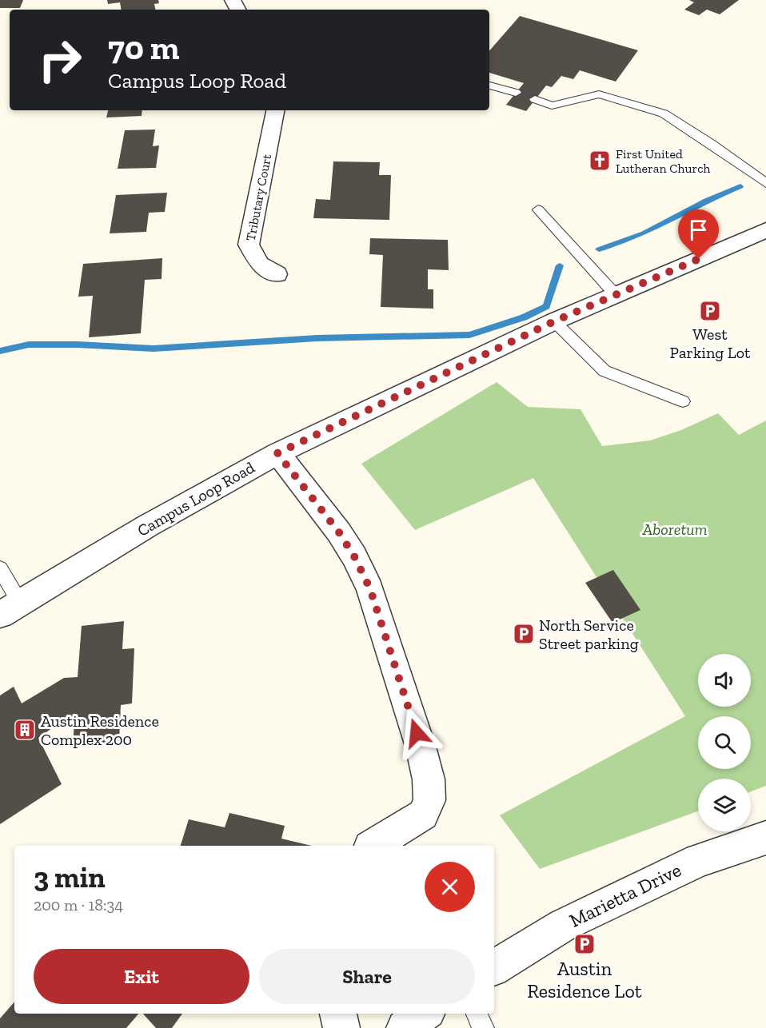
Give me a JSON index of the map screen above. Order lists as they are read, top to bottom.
{
  "streets": {
    "street": ["Tributary Court", "Campus Loop Road", "Marietta Drive"]
  },
  "parks": ["Aboretum"],
  "places": {
    "church": ["First United Lutheran Church"],
    "parking": ["West Parking Lot", "North Service Street parking", "Austin Residence Lot"],
    "building": ["Austin Residence Complex 200"]
  },
  "page": {
    "turn": ["70 m", "Campus Loop Road"],
    "heading": ["3 min", "200 m · 18:34"],
    "buttons": ["Exit", "Share"]
  }
}
